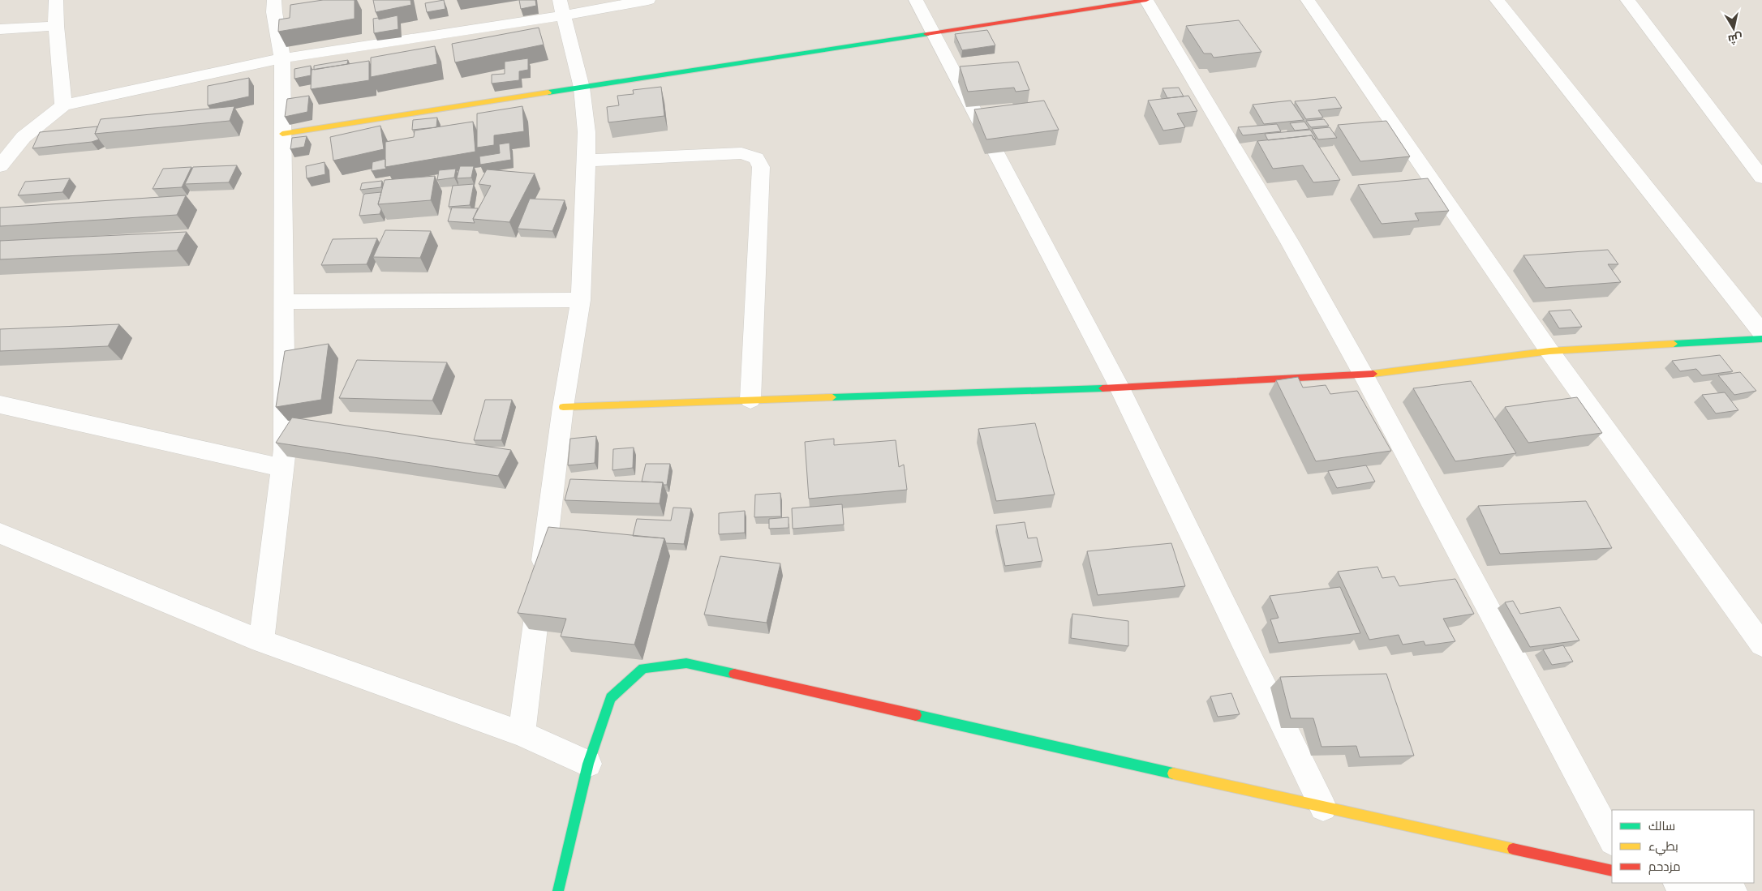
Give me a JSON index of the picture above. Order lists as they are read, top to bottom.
{
  "legend": ["سالك", "بطيء", "مزدحم"],
  "north": "bottom"
}
